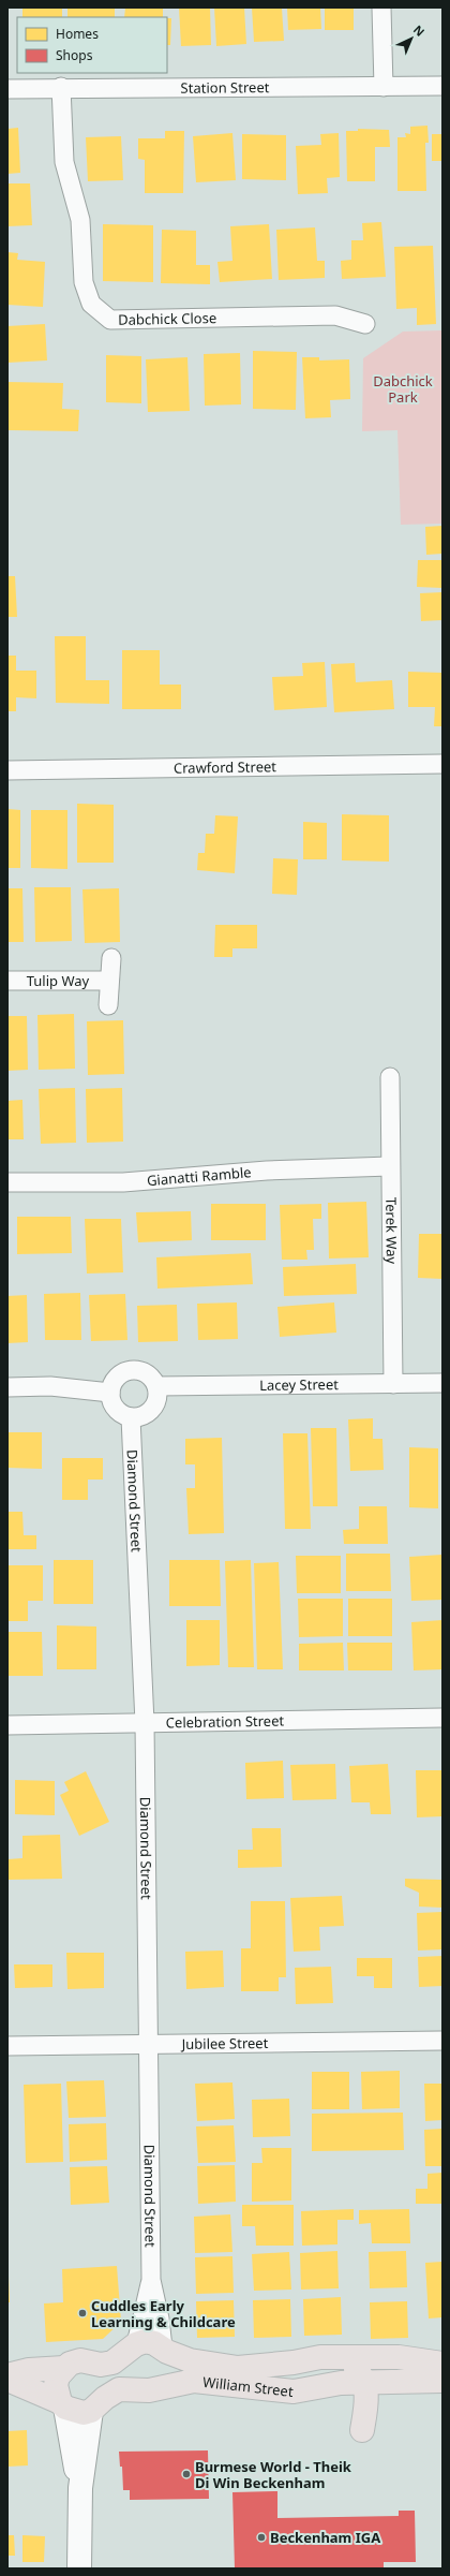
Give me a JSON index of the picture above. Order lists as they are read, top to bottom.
{
  "streets": {
    "main road": ["William Street"],
    "street": [
      "Station Street",
      "Dabchick Close",
      "Crawford Street",
      "Tulip Way",
      "Gianatti Ramble",
      "Terek Way",
      "Lacey Street",
      "Diamond Street",
      "Celebration Street",
      "Jubilee Street"
    ]
  },
  "crossings": [
    ["Station Street", "Dabchick Close"],
    ["Gianatti Ramble", "Terek Way"],
    ["Terek Way", "Lacey Street"],
    ["Lacey Street", "Diamond Street"],
    ["Diamond Street", "Celebration Street"],
    ["Diamond Street", "Jubilee Street"],
    ["Diamond Street", "William Street"]
  ],
  "parks": ["Dabchick Park"],
  "places": ["Cuddles Early Learning & Childcare", "Burmese World - Theik Di Win Beckenham", "Beckenham IGA"],
  "legend": ["Homes", "Shops"],
  "north": "top right"
}
